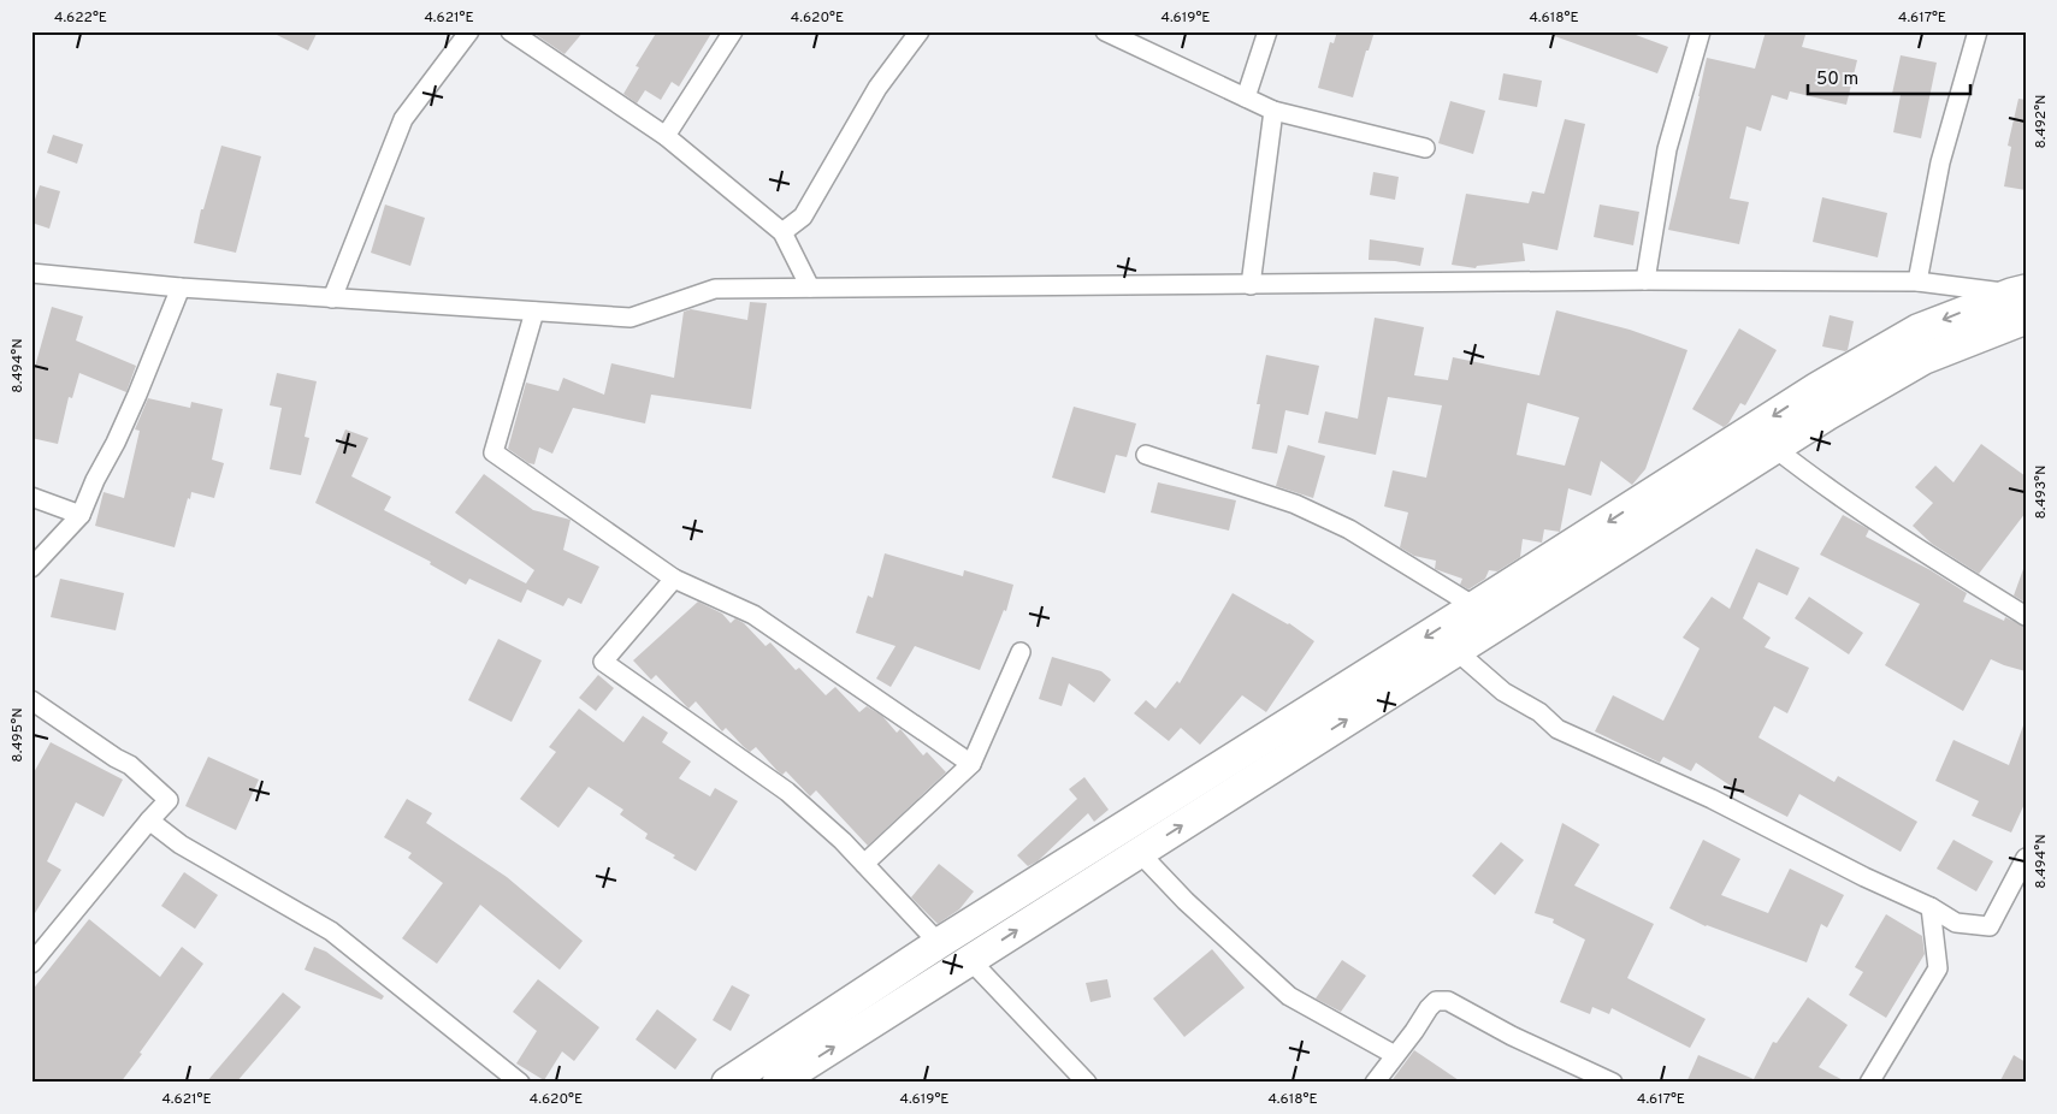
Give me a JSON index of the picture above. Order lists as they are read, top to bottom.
{
  "scale_bar": "50 m",
  "coordinates": [
    "4.622°E",
    "4.621°E",
    "4.620°E",
    "4.619°E",
    "4.618°E",
    "4.617°E",
    "8.492°N",
    "8.494°N",
    "8.493°N",
    "8.495°N"
  ]
}
